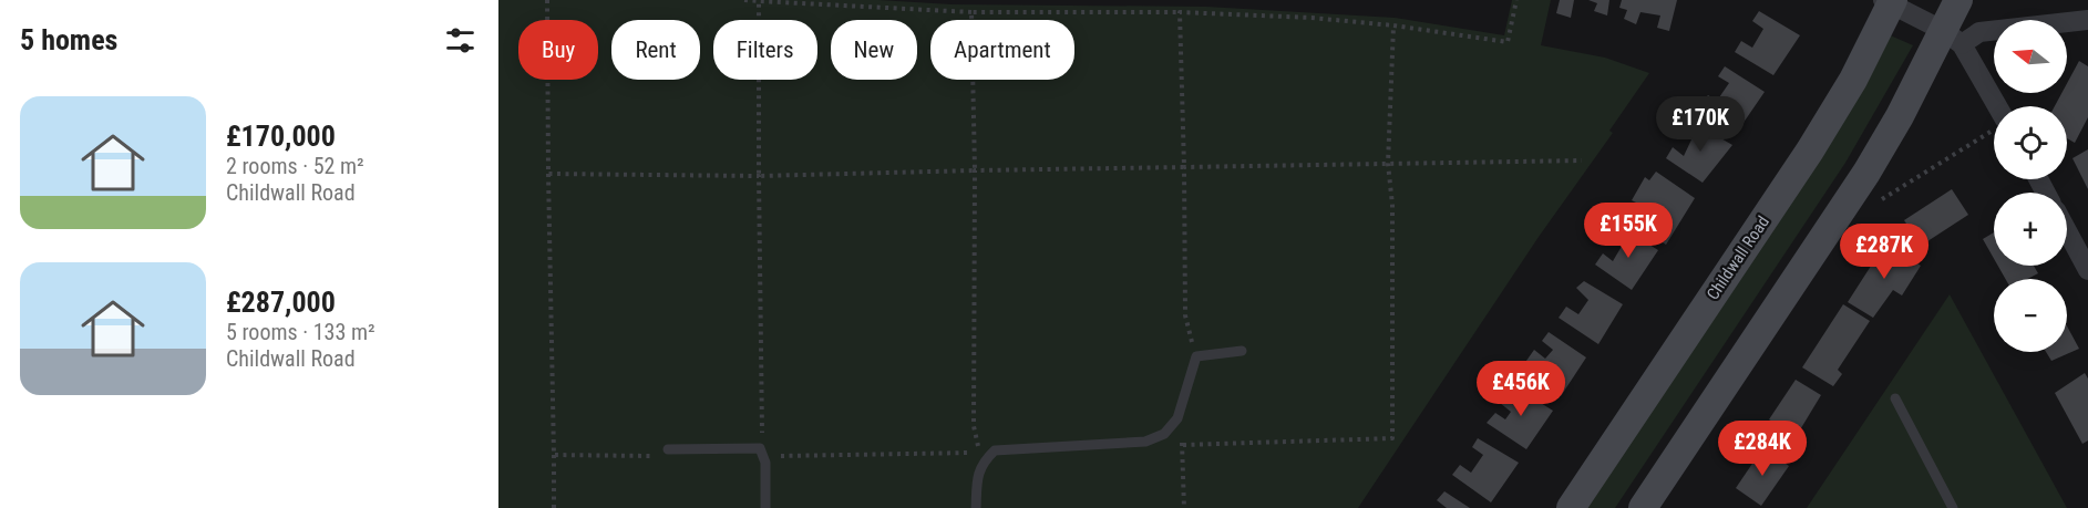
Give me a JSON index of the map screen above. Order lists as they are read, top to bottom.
{
  "streets": {
    "main road": ["Childwall Road"]
  },
  "north": "left",
  "page": {
    "heading": "5 homes",
    "map_buttons": ["+", "−"],
    "chip": [
      "Buy",
      "Rent",
      "Filters",
      "New",
      "Apartment"
    ],
    "list": [
      {
        "name": "£170,000",
        "note": "2 rooms · 52 m² · Childwall Road"
      },
      {
        "name": "£287,000",
        "note": "5 rooms · 133 m² · Childwall Road"
      }
    ],
    "price": [
      "£170K",
      "£155K",
      "£287K",
      "£456K",
      "£284K"
    ]
  }
}
